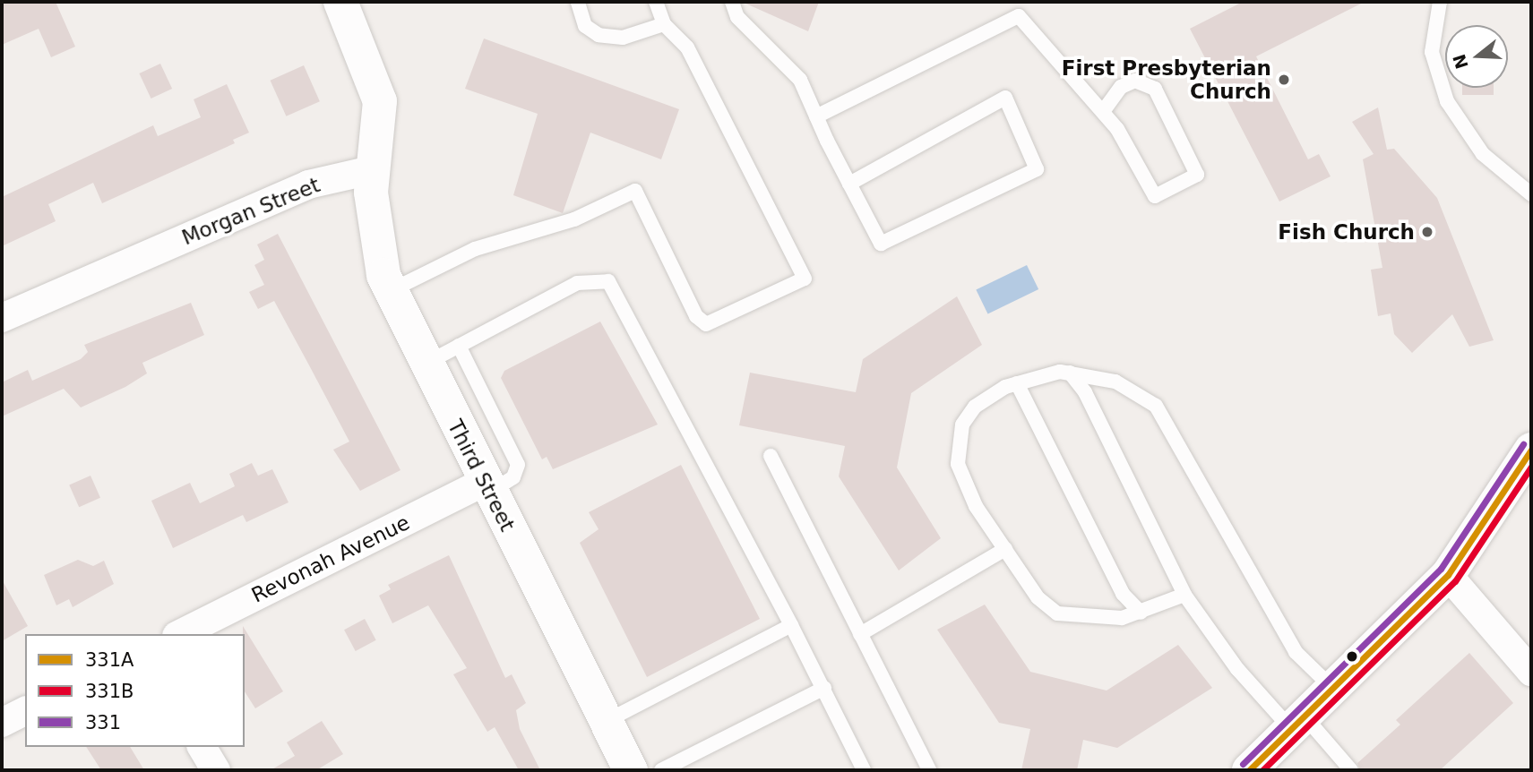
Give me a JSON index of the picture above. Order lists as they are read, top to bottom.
{
  "streets": {
    "street": ["Morgan Street", "Third Street", "Revonah Avenue"]
  },
  "crossings": [
    ["Morgan Street", "Third Street"],
    ["Third Street", "Revonah Avenue"]
  ],
  "places": ["First Presbyterian Church", "Fish Church"],
  "lines": ["transit line 331", "transit line 331A", "transit line 331B"],
  "legend": ["331A", "331B", "331"],
  "north": "left"
}
